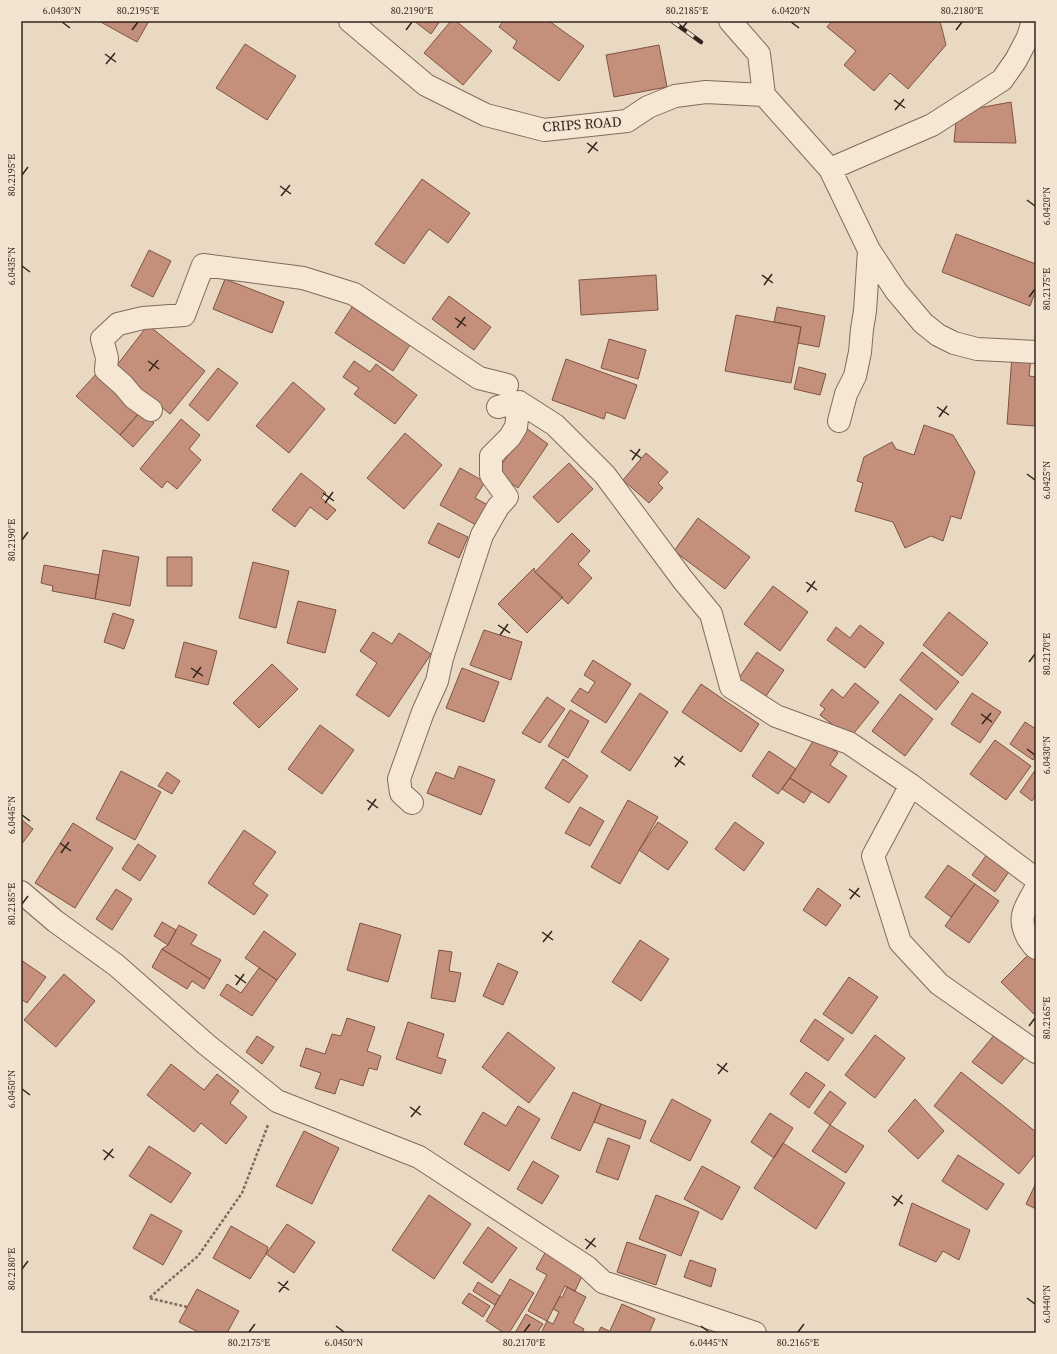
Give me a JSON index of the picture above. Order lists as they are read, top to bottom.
{
  "streets": {
    "street": ["CRIPS ROAD"]
  },
  "coordinates": [
    "6.0430°N",
    "80.2195°E",
    "80.2190°E",
    "80.2185°E",
    "6.0420°N",
    "80.2180°E",
    "6.0435°N",
    "80.2175°E",
    "6.0425°N",
    "80.2170°E",
    "6.0445°N",
    "80.2165°E",
    "6.0450°N",
    "6.0440°N"
  ]
}
